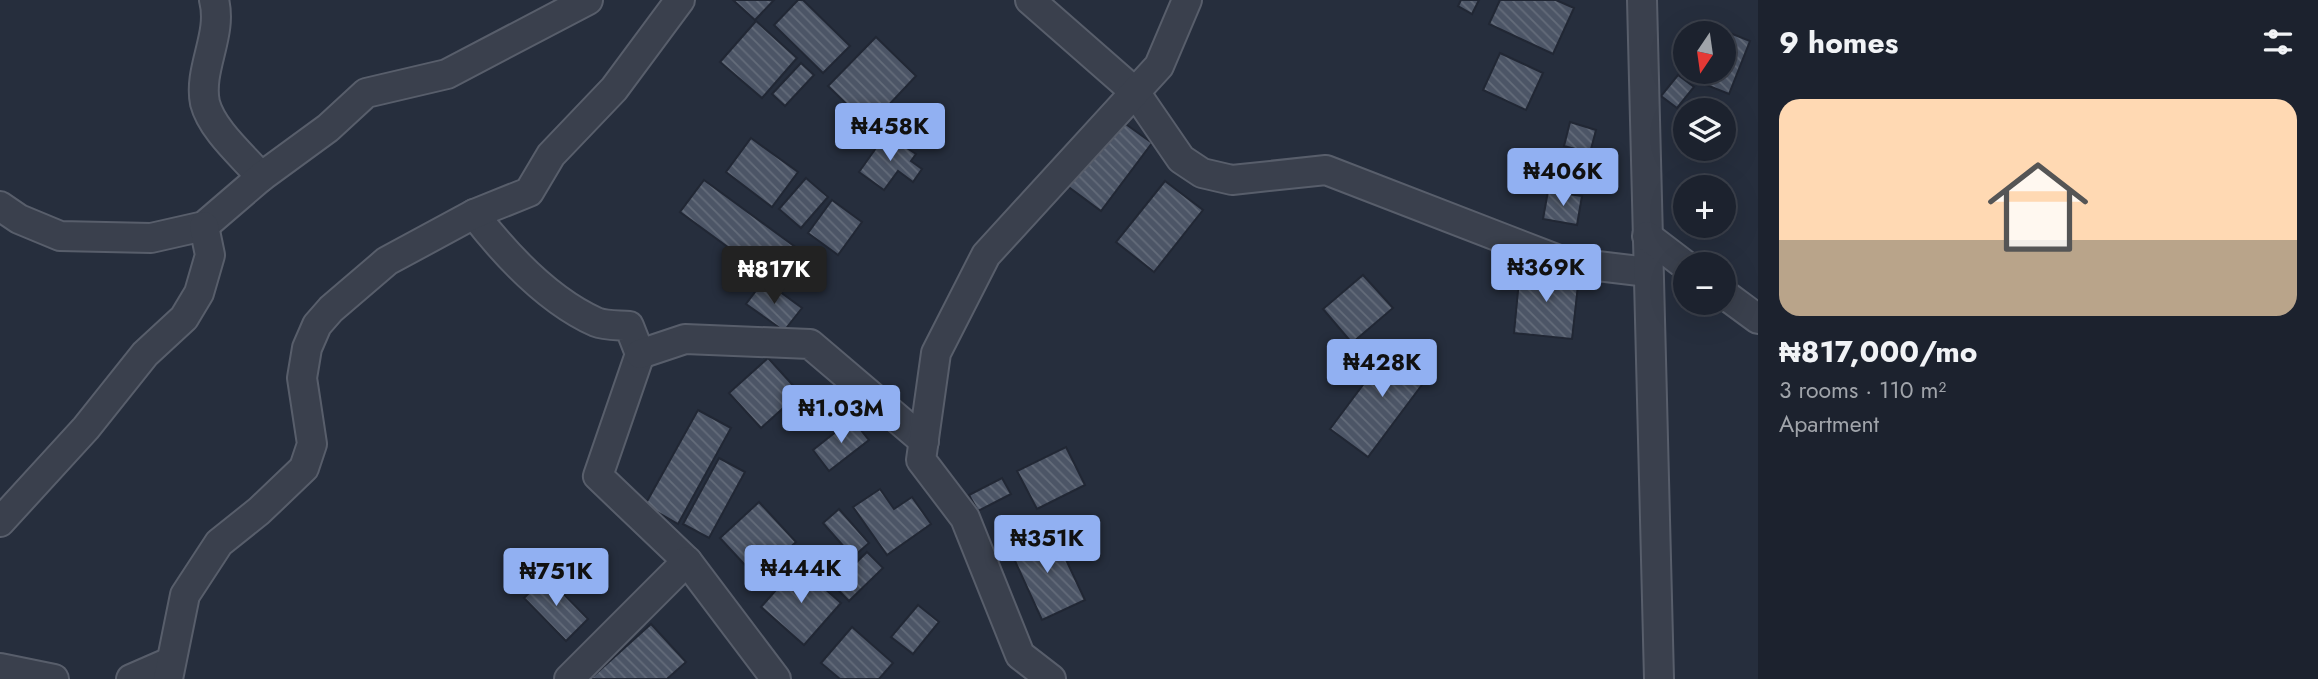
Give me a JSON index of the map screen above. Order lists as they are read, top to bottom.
{
  "north": "bottom",
  "page": {
    "heading": "9 homes",
    "map_buttons": ["+", "−"],
    "list": [
      {
        "name": "₦817,000/mo",
        "note": "3 rooms · 110 m² · Apartment"
      }
    ],
    "price": [
      "₦458K",
      "₦406K",
      "₦369K",
      "₦817K",
      "₦428K",
      "₦1.03M",
      "₦351K",
      "₦444K",
      "₦751K"
    ]
  }
}
